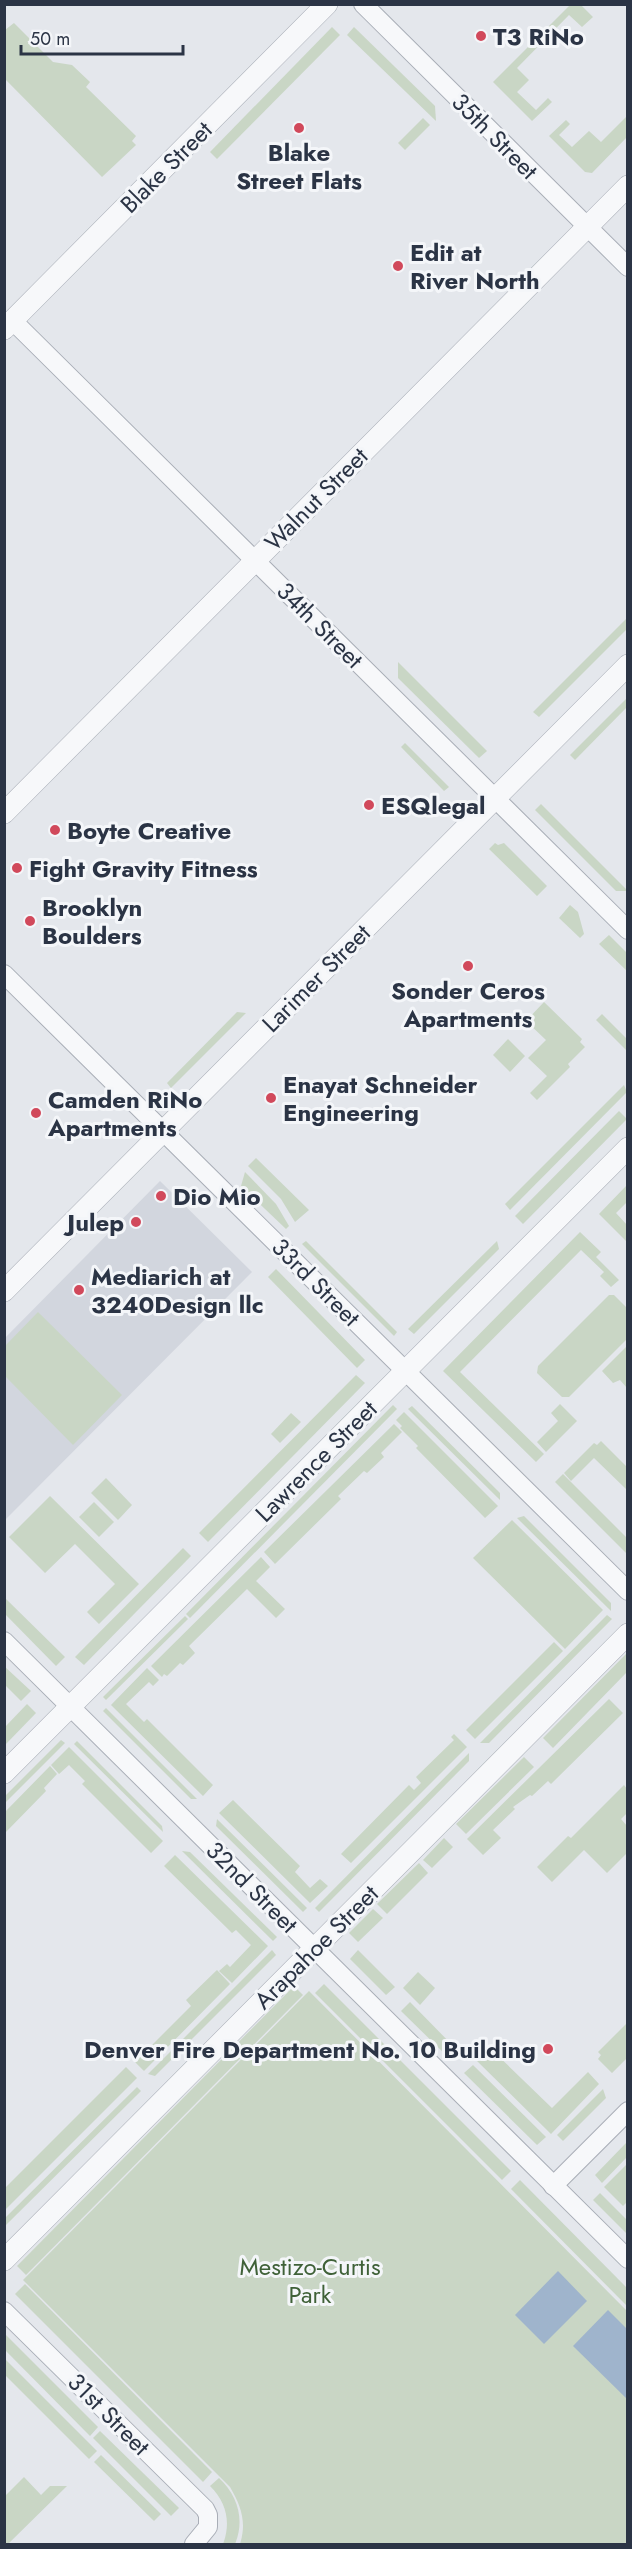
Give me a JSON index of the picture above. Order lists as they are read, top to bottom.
{
  "streets": {
    "street": [
      "35th Street",
      "Blake Street",
      "Walnut Street",
      "34th Street",
      "Larimer Street",
      "33rd Street",
      "Lawrence Street",
      "32nd Street",
      "Arapahoe Street",
      "31st Street"
    ]
  },
  "crossings": [
    ["35th Street", "Walnut Street"],
    ["Blake Street", "34th Street"],
    ["Walnut Street", "34th Street"],
    ["34th Street", "Larimer Street"],
    ["Larimer Street", "33rd Street"],
    ["33rd Street", "Lawrence Street"],
    ["Lawrence Street", "32nd Street"],
    ["32nd Street", "Arapahoe Street"]
  ],
  "parks": ["Mestizo-Curtis Park"],
  "places": [
    "T3 RiNo",
    "Blake Street Flats",
    "Edit at River North",
    "ESQlegal",
    "Boyte Creative",
    "Fight Gravity Fitness",
    "Brooklyn Boulders",
    "Sonder Ceros Apartments",
    "Enayat Schneider Engineering",
    "Camden RiNo Apartments",
    "Dio Mio",
    "Julep",
    "Mediarich at 3240Design llc",
    "Denver Fire Department No. 10 Building"
  ],
  "scale_bar": "50 m"
}
